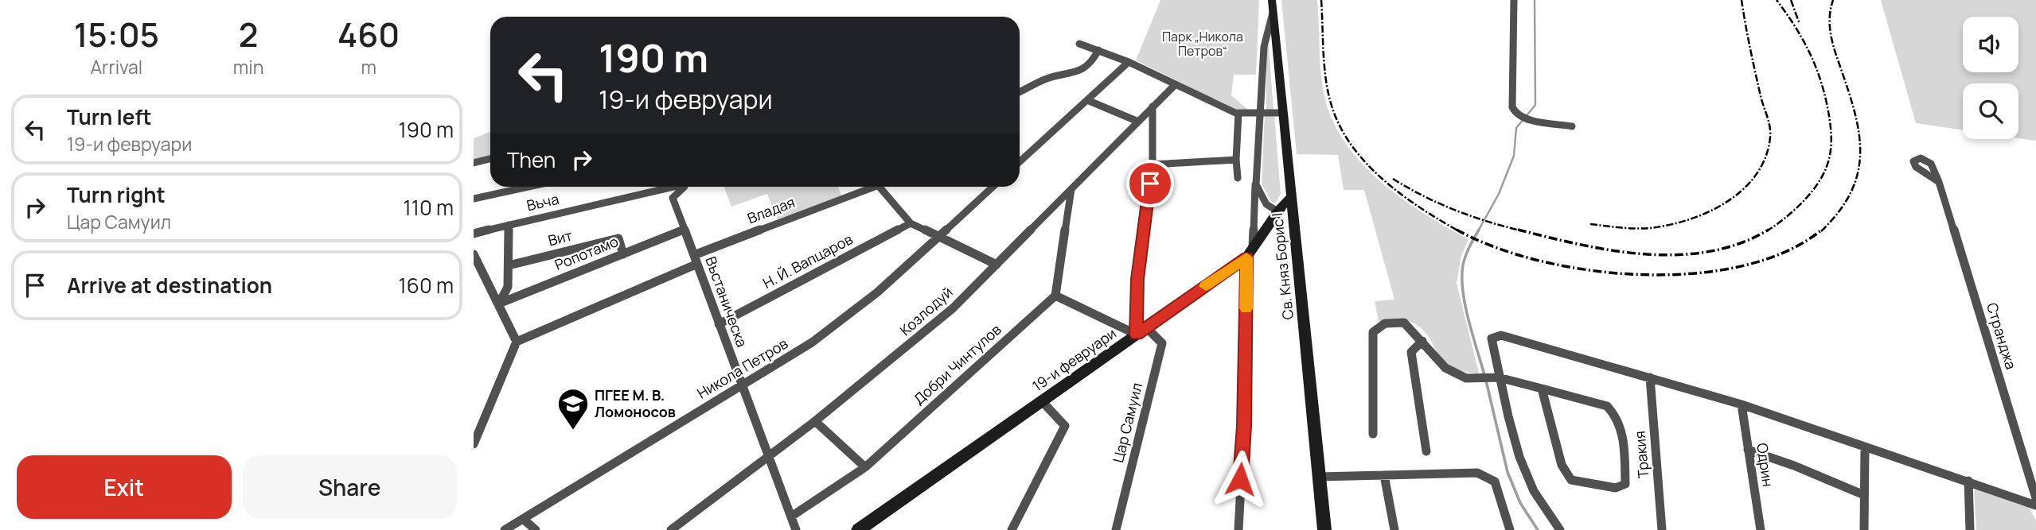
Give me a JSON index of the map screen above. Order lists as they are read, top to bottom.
{
  "streets": {
    "street": [
      "Въча",
      "Владая",
      "Вит",
      "Ропотамо",
      "Н. Й. Вапцаров",
      "Св. Княз Борис I",
      "Въстаническа",
      "Козлодуй",
      "Странджа",
      "19-и февруари",
      "Добри Чинтулов",
      "Никола Петров",
      "Цар Самуил",
      "Тракия",
      "Одрин"
    ]
  },
  "crossings": [
    ["Владая", "Въстаническа"],
    ["Вит", "Ропотамо"],
    ["Ропотамо", "Въстаническа"],
    ["Н. Й. Вапцаров", "Въстаническа"],
    ["Св. Княз Борис I", "19-и февруари"],
    ["Въстаническа", "Козлодуй"],
    ["Въстаническа", "Добри Чинтулов"],
    ["Въстаническа", "Никола Петров"],
    ["19-и февруари", "Цар Самуил"]
  ],
  "parks": ["Парк „Никола Петров“"],
  "places": {
    "school or university": ["ПГЕЕ М. В. Ломоносов"]
  },
  "page": {
    "eta": [
      "15:05",
      "Arrival",
      "2",
      "min",
      "460",
      "m"
    ],
    "turn": ["190 m", "19-и февруари"],
    "list": [
      {
        "name": "Turn left",
        "note": "19-и февруари",
        "value": "190 m"
      },
      {
        "name": "Turn right",
        "note": "Цар Самуил",
        "value": "110 m"
      },
      {
        "name": "Arrive at destination",
        "value": "160 m"
      }
    ],
    "then": "Then",
    "buttons": ["Exit", "Share"]
  }
}
